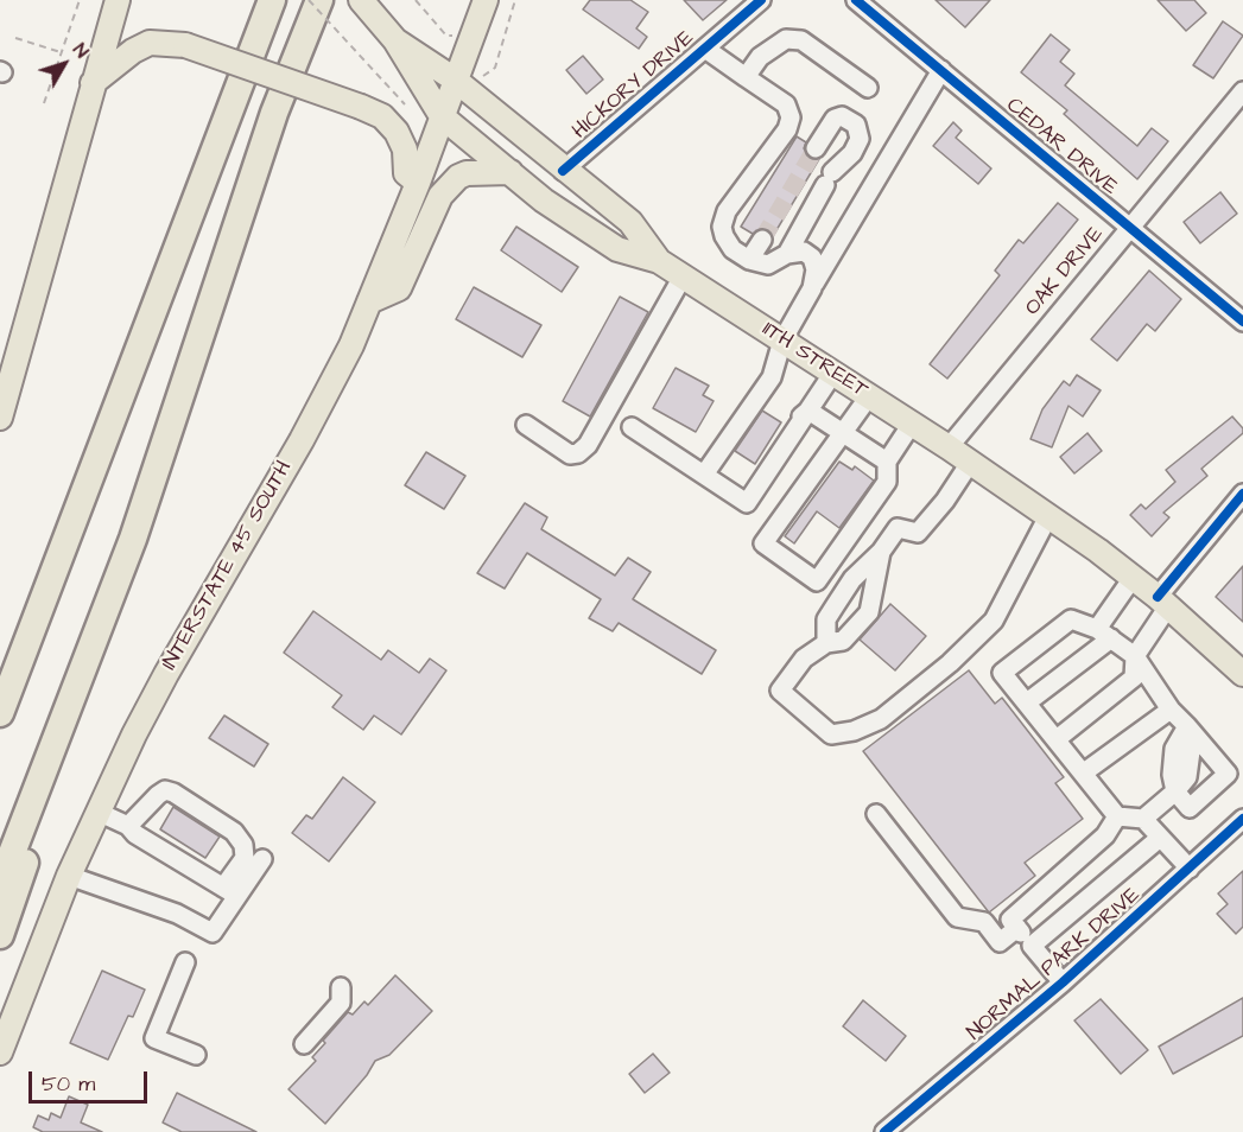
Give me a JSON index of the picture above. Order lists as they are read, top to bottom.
{
  "streets": {
    "main road": ["11TH STREET", "INTERSTATE 45 SOUTH"],
    "street": [
      "HICKORY DRIVE",
      "CEDAR DRIVE",
      "OAK DRIVE",
      "NORMAL PARK DRIVE"
    ]
  },
  "crossings": [
    ["HICKORY DRIVE", "11TH STREET"],
    ["CEDAR DRIVE", "OAK DRIVE"],
    ["OAK DRIVE", "11TH STREET"],
    ["11TH STREET", "INTERSTATE 45 SOUTH"]
  ],
  "scale_bar": "50 m",
  "north": "top right"
}
